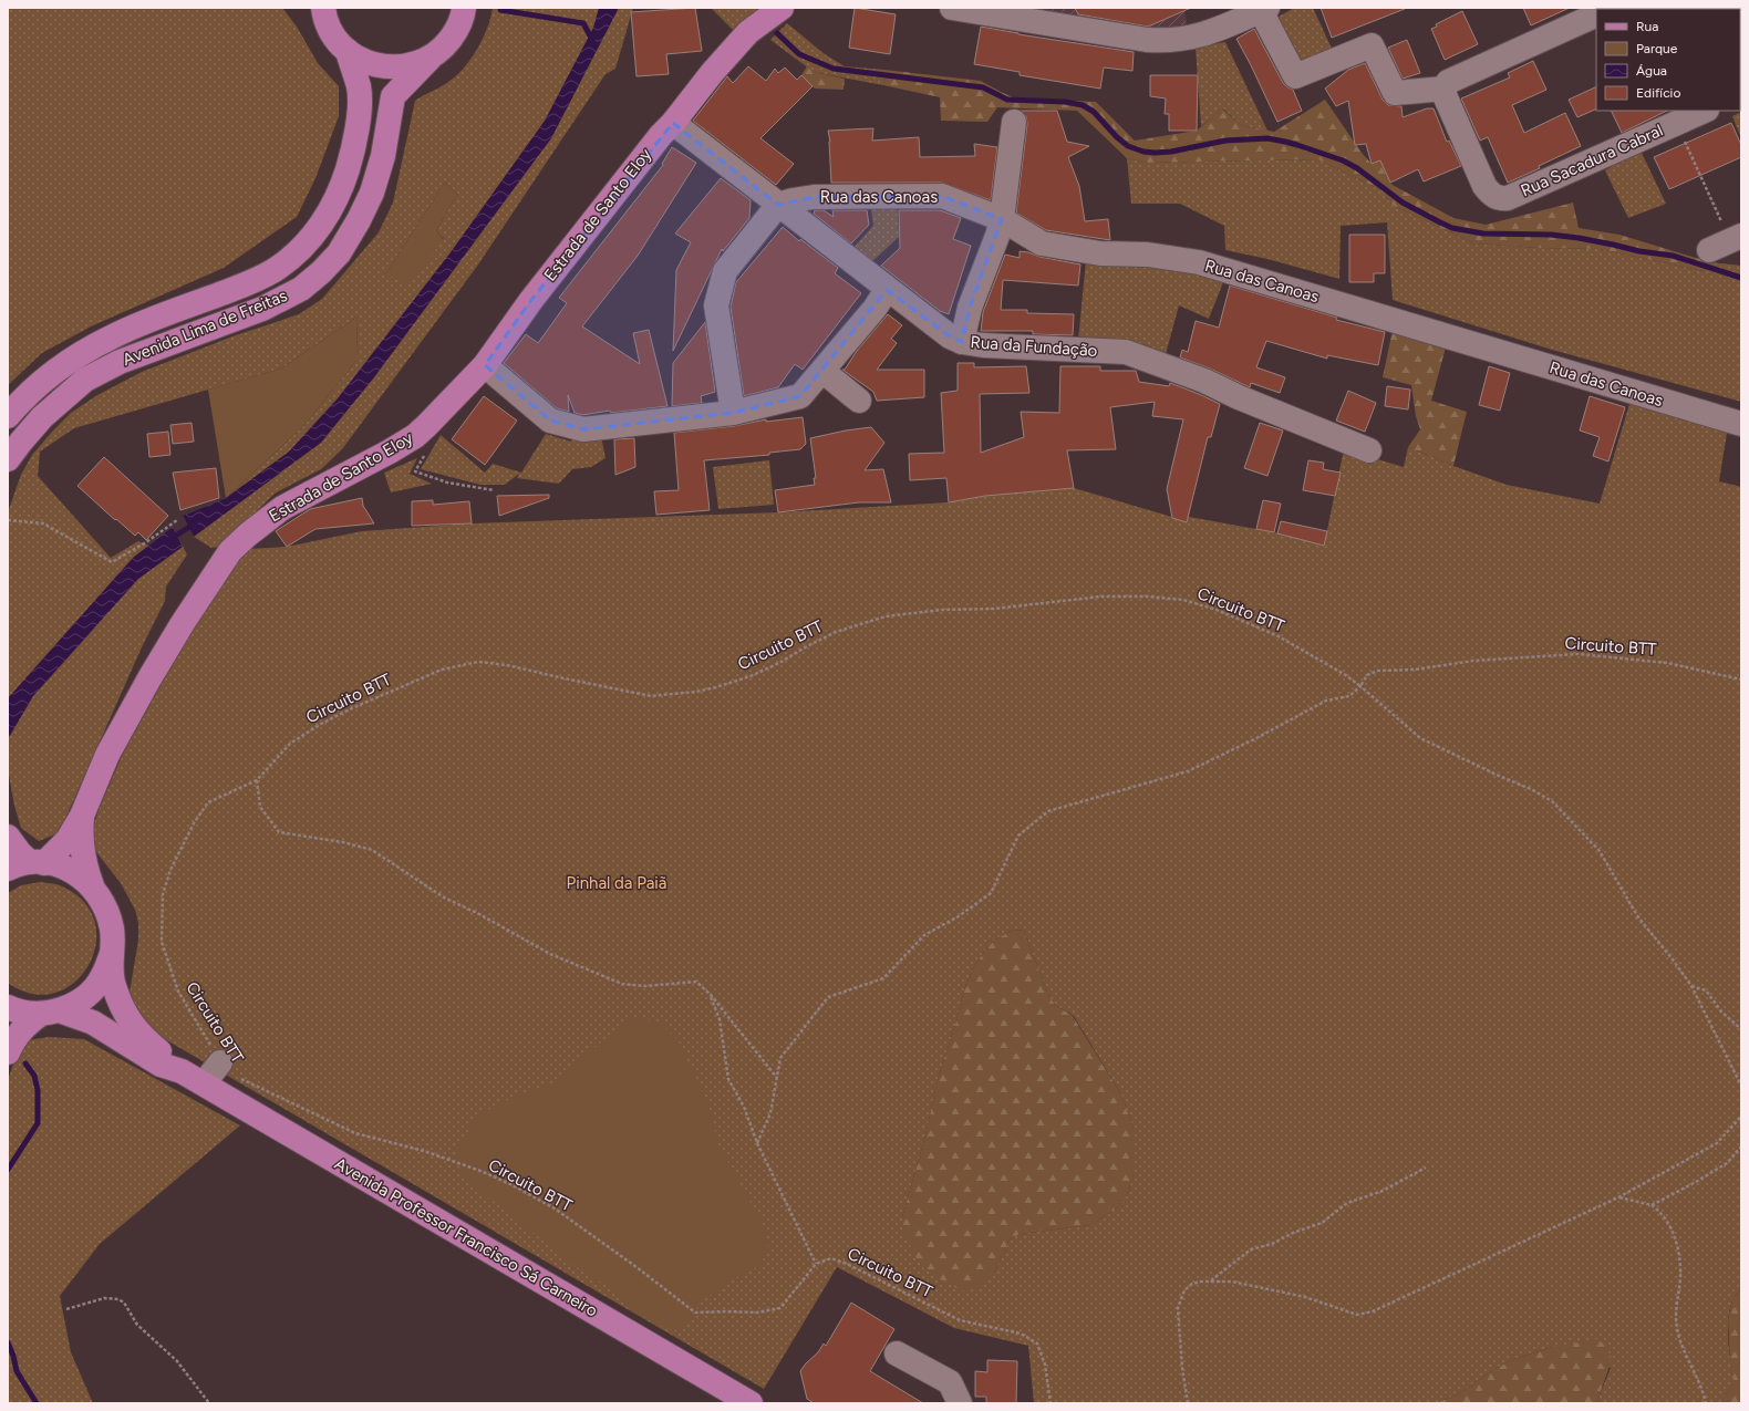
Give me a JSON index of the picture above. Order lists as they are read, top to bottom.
{
  "streets": {
    "main road": ["Estrada de Santo Eloy", "Avenida Lima de Freitas", "Avenida Professor Francisco Sá Carneiro"],
    "street": ["Rua Sacadura Cabral", "Rua das Canoas", "Rua da Fundação"],
    "path": ["Circuito BTT"]
  },
  "crossings": [
    ["Rua das Canoas", "Rua da Fundação"],
    ["Estrada de Santo Eloy", "Rua da Fundação"]
  ],
  "parks": ["Pinhal da Paiã"],
  "legend": [
    "Rua",
    "Parque",
    "Água",
    "Edifício"
  ]
}
